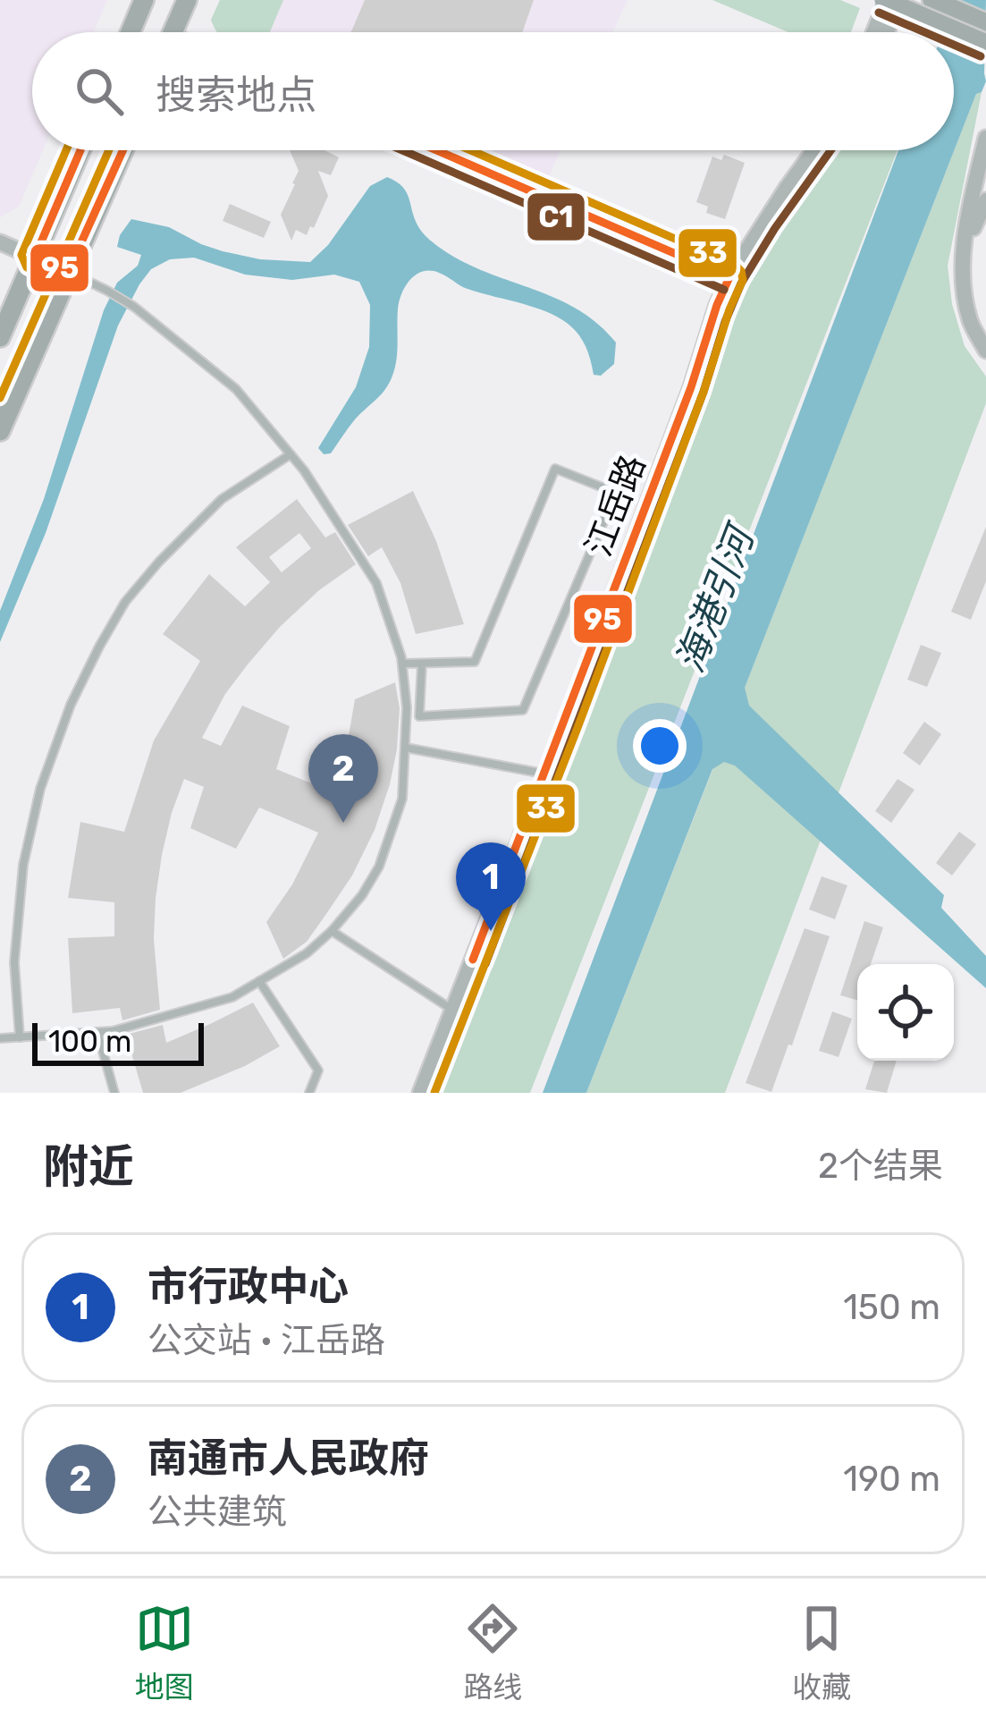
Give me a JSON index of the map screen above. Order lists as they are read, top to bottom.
{
  "streets": {
    "street": ["江岳路"]
  },
  "water": ["海港引河"],
  "lines": ["transit line C1", "transit line 95", "transit line 33"],
  "scale_bar": "100 m",
  "page": {
    "search": "搜索地点",
    "pins": ["2", "1"],
    "scale": "100 m",
    "heading": ["附近", "2个结果"],
    "list": [
      {
        "mark": "1",
        "name": "市行政中心",
        "note": "公交站 · 江岳路",
        "value": "150 m"
      },
      {
        "mark": "2",
        "name": "南通市人民政府",
        "note": "公共建筑",
        "value": "190 m"
      }
    ],
    "nav": ["地图", "路线", "收藏"]
  }
}
